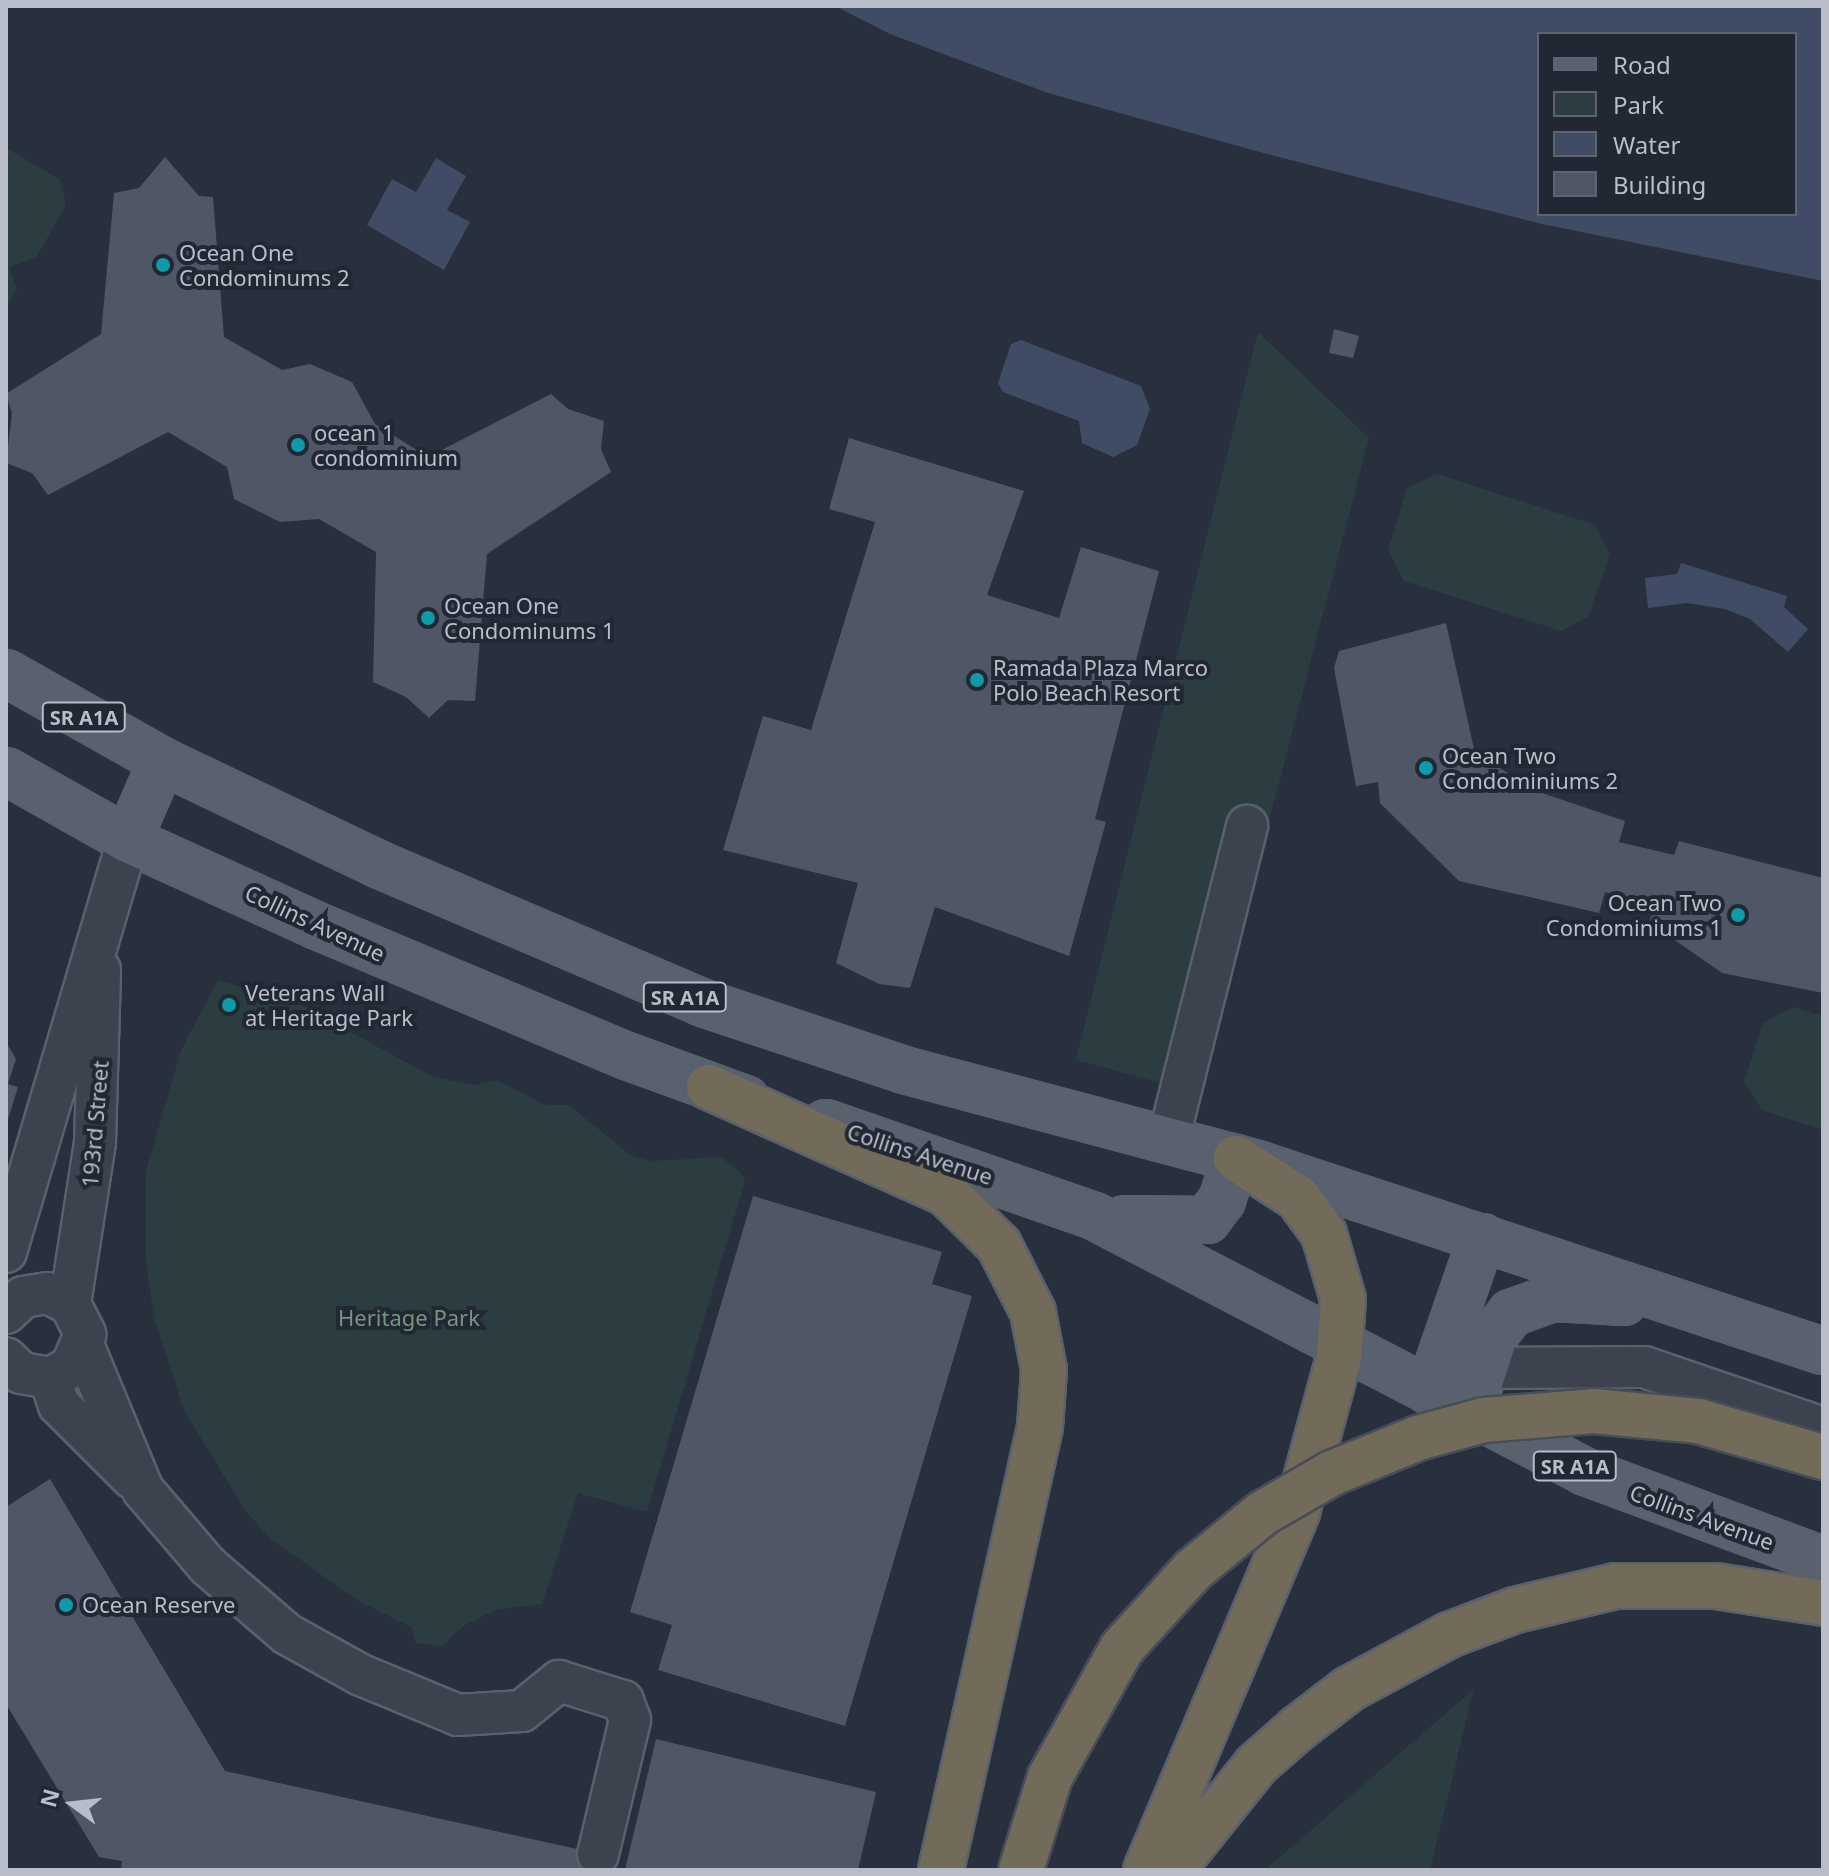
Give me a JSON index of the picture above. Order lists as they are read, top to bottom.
{
  "streets": {
    "main road": ["SR A1A", "Collins Avenue"],
    "street": ["193rd Street"]
  },
  "crossings": [
    ["Collins Avenue", "193rd Street"]
  ],
  "parks": ["Heritage Park"],
  "places": [
    "Ocean One Condominums 2",
    "ocean 1 condominium",
    "Ocean One Condominums 1",
    "Ramada Plaza Marco Polo Beach Resort",
    "Ocean Two Condominiums 2",
    "Ocean Two Condominiums 1",
    "Veterans Wall at Heritage Park",
    "Ocean Reserve"
  ],
  "legend": [
    "Road",
    "Park",
    "Water",
    "Building"
  ],
  "north": "left"
}
